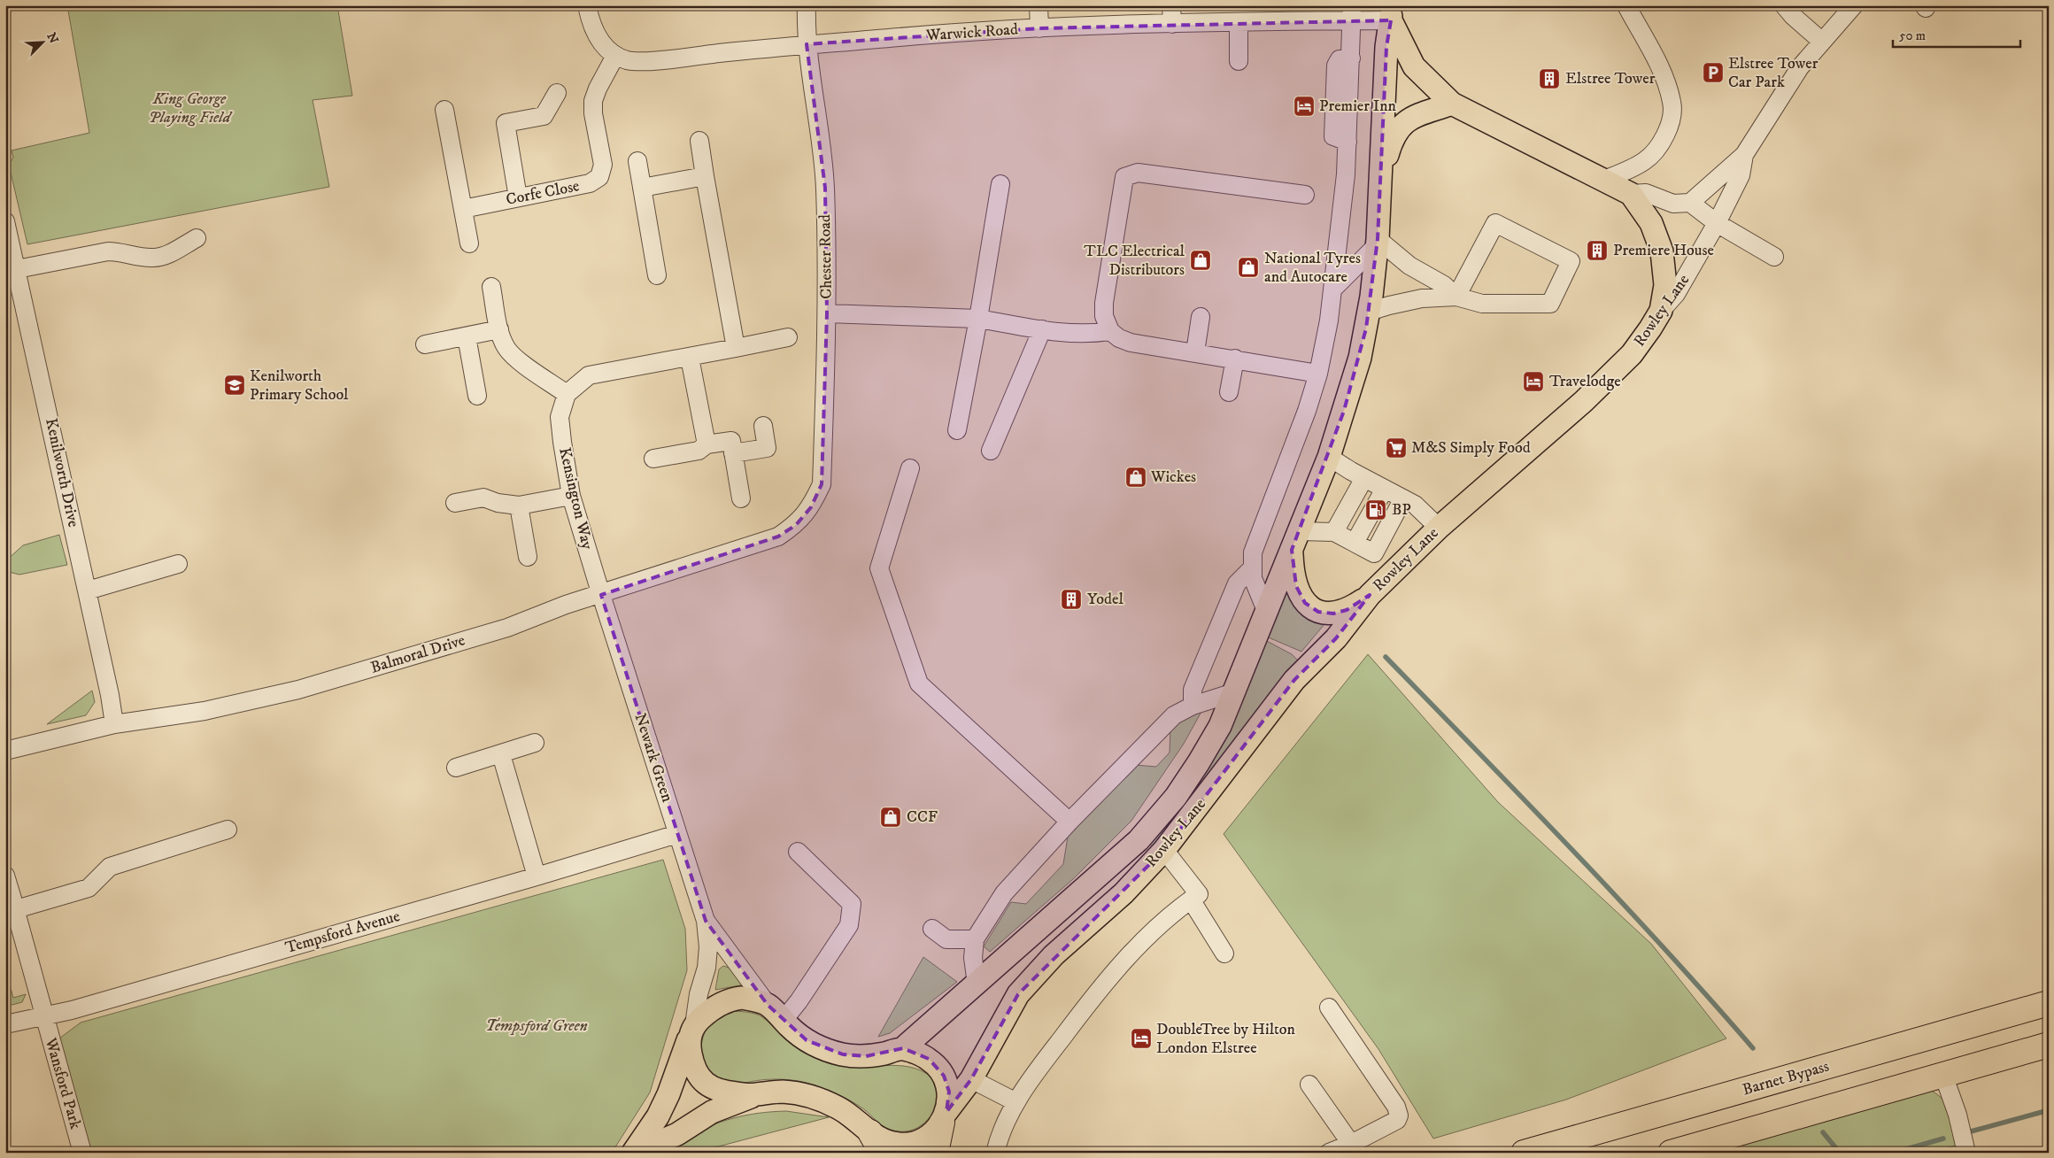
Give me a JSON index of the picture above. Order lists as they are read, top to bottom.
{
  "streets": {
    "highway": ["Barnet Bypass"],
    "main road": ["Rowley Lane"],
    "street": [
      "Warwick Road",
      "Corfe Close",
      "Chester Road",
      "Kenilworth Drive",
      "Kensington Way",
      "Balmoral Drive",
      "Newark Green",
      "Tempsford Avenue",
      "Wansford Park"
    ]
  },
  "crossings": [
    ["Warwick Road", "Corfe Close"],
    ["Warwick Road", "Chester Road"],
    ["Chester Road", "Balmoral Drive"],
    ["Kenilworth Drive", "Balmoral Drive"],
    ["Kensington Way", "Balmoral Drive"],
    ["Kensington Way", "Newark Green"],
    ["Balmoral Drive", "Newark Green"],
    ["Newark Green", "Tempsford Avenue"],
    ["Tempsford Avenue", "Wansford Park"]
  ],
  "parks": ["King George Playing Field", "Tempsford Green"],
  "places": {
    "parking": ["Elstree Tower Car Park"],
    "building": ["Elstree Tower", "Premiere House", "Yodel"],
    "hotel": ["Premier Inn", "Travelodge", "DoubleTree by Hilton London Elstree"],
    "shop": [
      "TLC Electrical Distributors",
      "National Tyres and Autocare",
      "Wickes",
      "CCF"
    ],
    "school or university": ["Kenilworth Primary School"],
    "supermarket": ["M&S Simply Food"],
    "fuel station": ["BP"]
  },
  "scale_bar": "50 m",
  "north": "top right"
}
